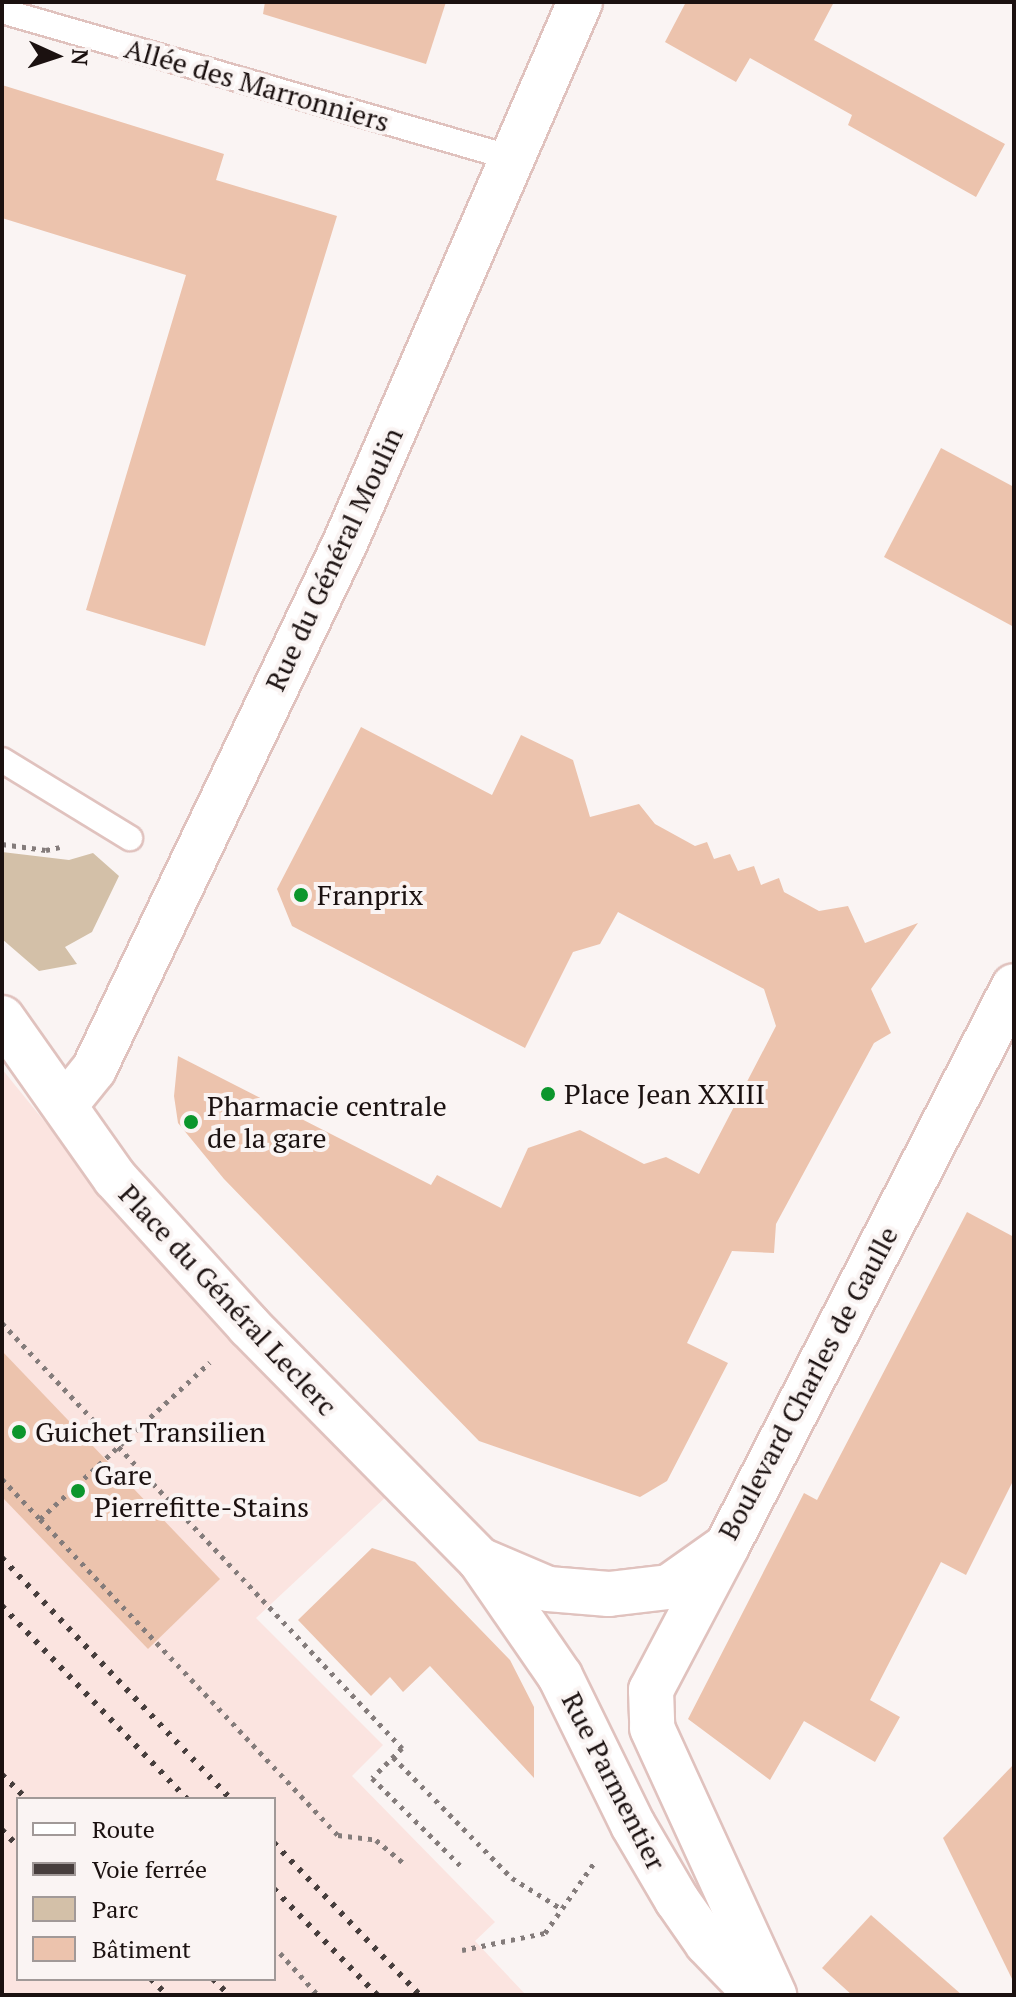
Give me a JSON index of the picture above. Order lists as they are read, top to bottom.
{
  "streets": {
    "street": [
      "Rue du Général Moulin",
      "Place du Général Leclerc",
      "Boulevard Charles de Gaulle",
      "Rue Parmentier"
    ],
    "lane": ["Allée des Marronniers"]
  },
  "crossings": [
    ["Allée des Marronniers", "Rue du Général Moulin"],
    ["Rue du Général Moulin", "Place du Général Leclerc"],
    ["Place du Général Leclerc", "Boulevard Charles de Gaulle"],
    ["Place du Général Leclerc", "Rue Parmentier"],
    ["Boulevard Charles de Gaulle", "Rue Parmentier"]
  ],
  "places": [
    "Franprix",
    "Place Jean XXIII",
    "Pharmacie centrale de la gare",
    "Guichet Transilien",
    "Gare Pierrefitte-Stains"
  ],
  "legend": [
    "Route",
    "Voie ferrée",
    "Parc",
    "Bâtiment"
  ],
  "north": "right"
}
